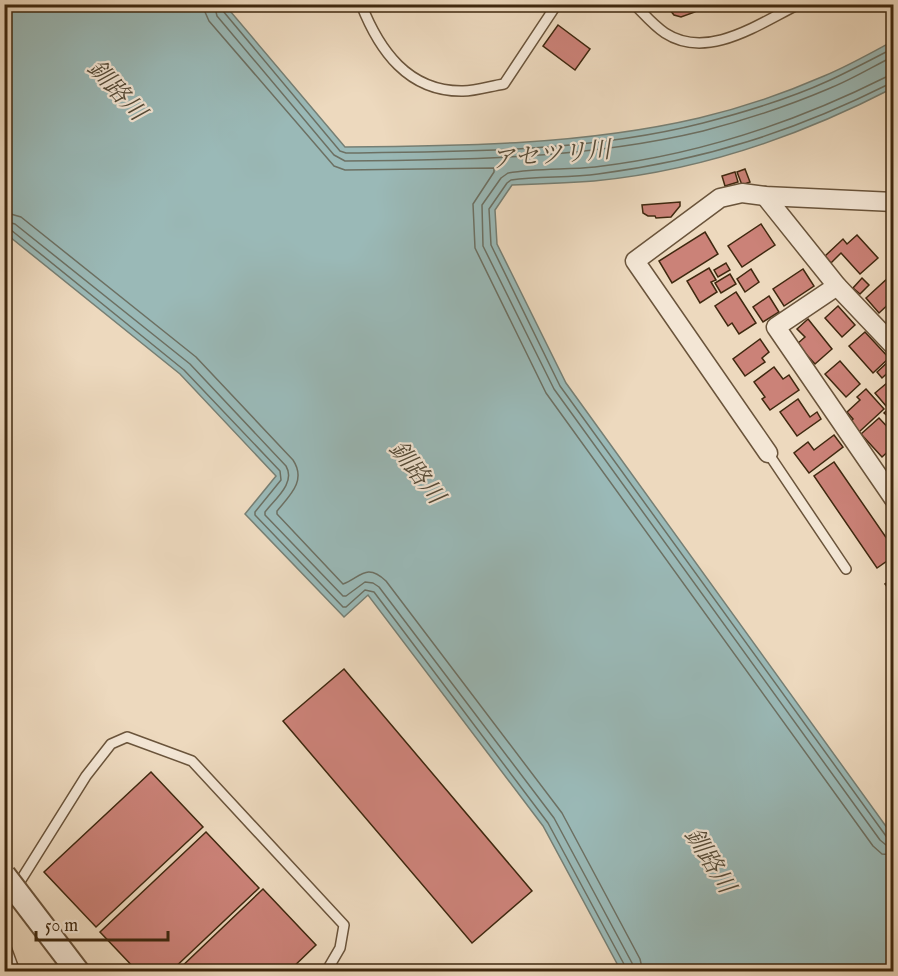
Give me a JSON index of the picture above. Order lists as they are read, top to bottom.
{
  "water": ["釧路川", "アセツリ川"],
  "scale_bar": "50 m"
}
